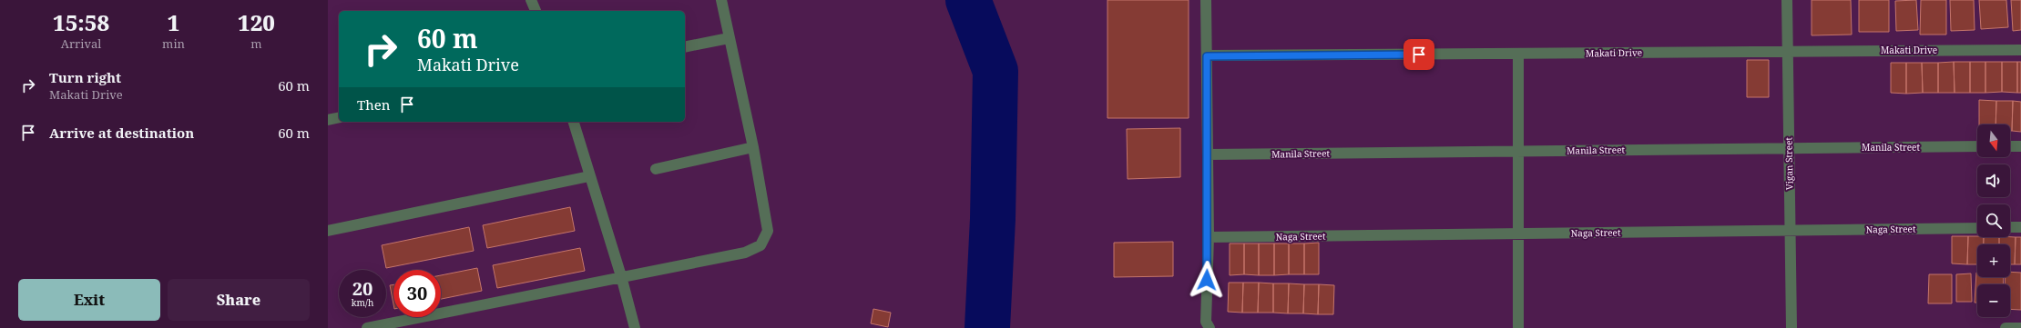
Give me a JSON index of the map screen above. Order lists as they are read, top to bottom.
{
  "streets": {
    "street": [
      "Makati Drive",
      "Manila Street",
      "Vigan Street",
      "Naga Street"
    ]
  },
  "crossings": [
    ["Makati Drive", "Vigan Street"],
    ["Manila Street", "Vigan Street"],
    ["Vigan Street", "Naga Street"]
  ],
  "north": "bottom",
  "page": {
    "eta": [
      "15:58",
      "Arrival",
      "1",
      "min",
      "120",
      "m"
    ],
    "turn": ["60 m", "Makati Drive"],
    "list": [
      {
        "name": "Turn right",
        "note": "Makati Drive",
        "value": "60 m"
      },
      {
        "name": "Arrive at destination",
        "value": "60 m"
      }
    ],
    "then": "Then",
    "map_buttons": ["+", "−"],
    "speed": "20 km/h",
    "limit": "30",
    "buttons": ["Exit", "Share"]
  }
}
